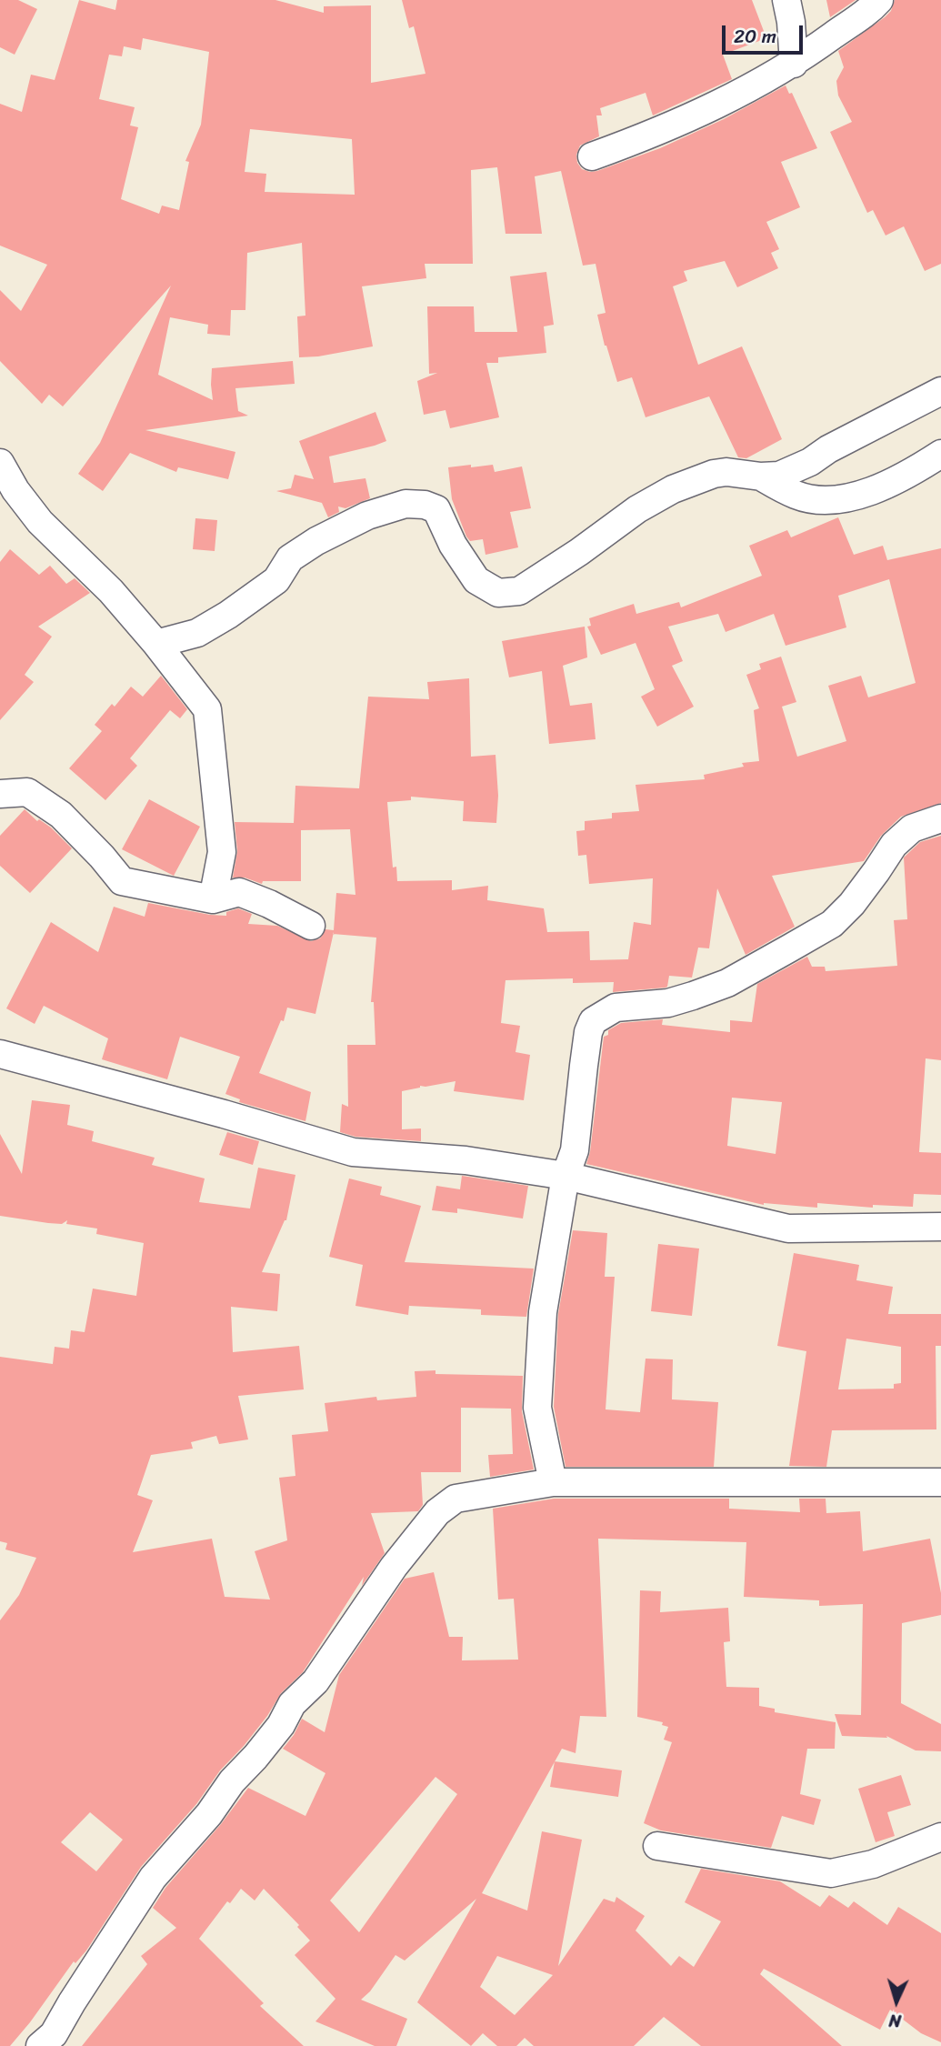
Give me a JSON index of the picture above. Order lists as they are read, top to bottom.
{
  "scale_bar": "20 m",
  "north": "bottom"
}
